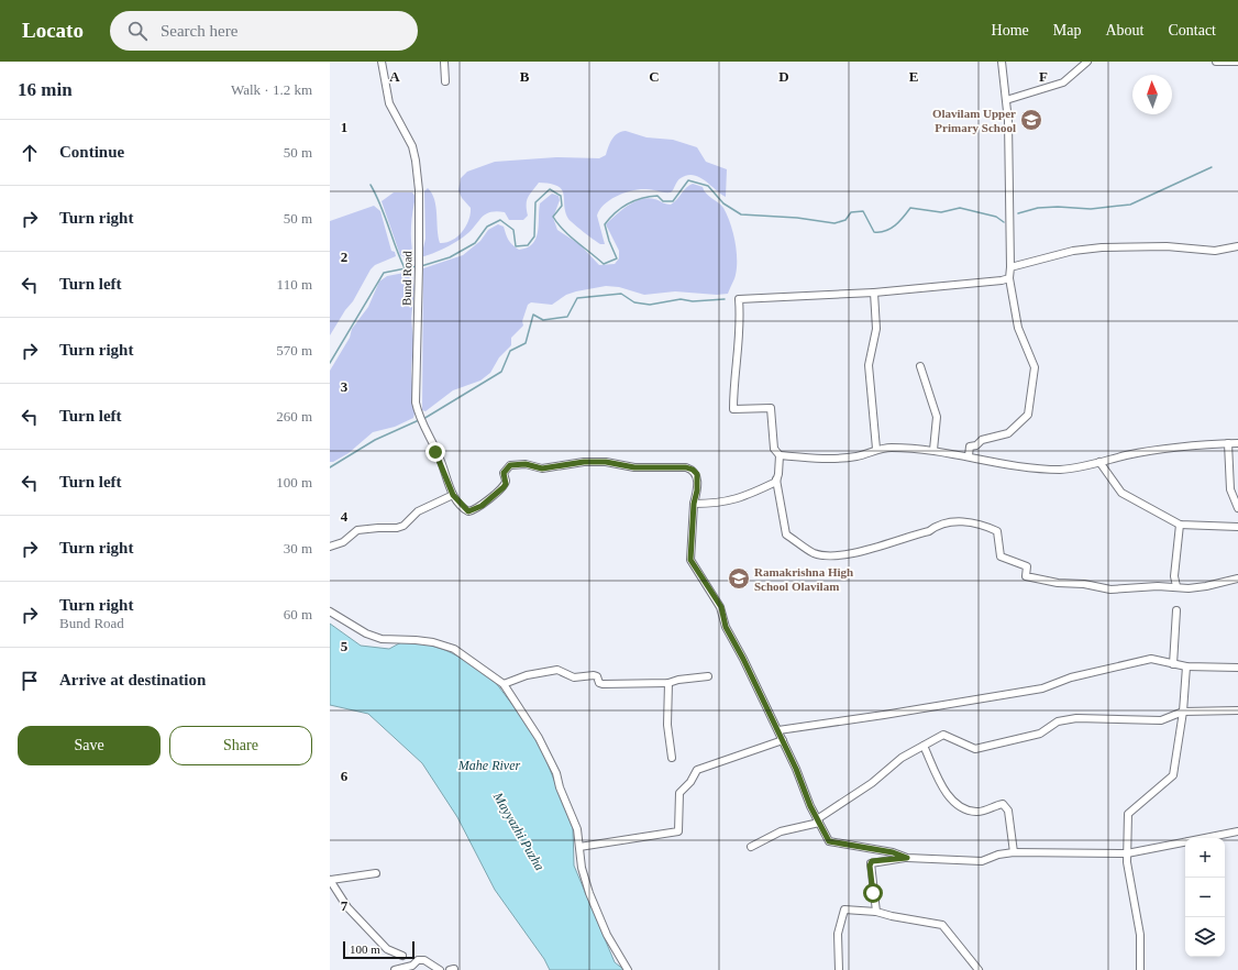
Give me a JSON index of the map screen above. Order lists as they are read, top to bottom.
{
  "streets": {
    "street": ["Bund Road"]
  },
  "water": ["Mahe River", "Mayyazhi Puzha"],
  "places": {
    "school or university": ["Olavilam Upper Primary School", "Ramakrishna High School Olavilam"]
  },
  "scale_bar": "100 m",
  "north": "top",
  "page": {
    "header": "Locato",
    "search": "Search here",
    "nav": [
      "Home",
      "Map",
      "About",
      "Contact"
    ],
    "heading": ["16 min", "Walk · 1.2 km"],
    "list": [
      ["Continue", "50 m"],
      ["Turn right", "50 m"],
      ["Turn left", "110 m"],
      ["Turn right", "570 m"],
      ["Turn left", "260 m"],
      ["Turn left", "100 m"],
      ["Turn right", "30 m"],
      ["Turn right", "Bund Road", "60 m"],
      "Arrive at destination"
    ],
    "buttons": ["Save", "Share"],
    "map_buttons": ["+", "−"],
    "scale": "100 m"
  },
  "grid": {
    "columns": [
      "A",
      "B",
      "C",
      "D",
      "E",
      "F"
    ],
    "rows": [
      "1",
      "2",
      "3",
      "4",
      "5",
      "6",
      "7"
    ]
  }
}
